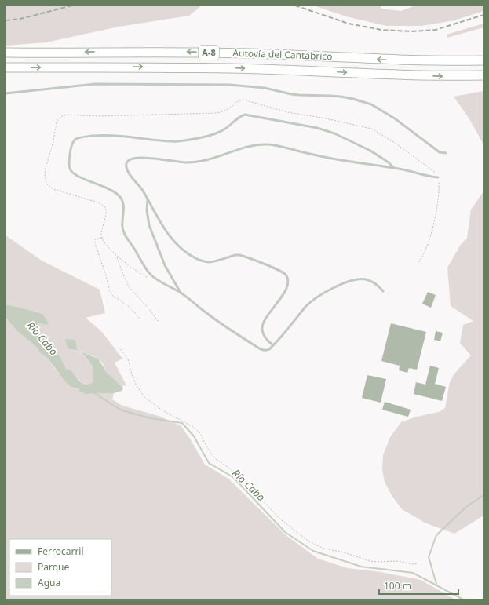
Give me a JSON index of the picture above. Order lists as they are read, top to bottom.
{
  "streets": {
    "highway": ["A-8", "Autovía del Cantábrico"]
  },
  "water": ["Río Cabo"],
  "legend": ["Ferrocarril", "Parque", "Agua"],
  "scale_bar": "100 m"
}
